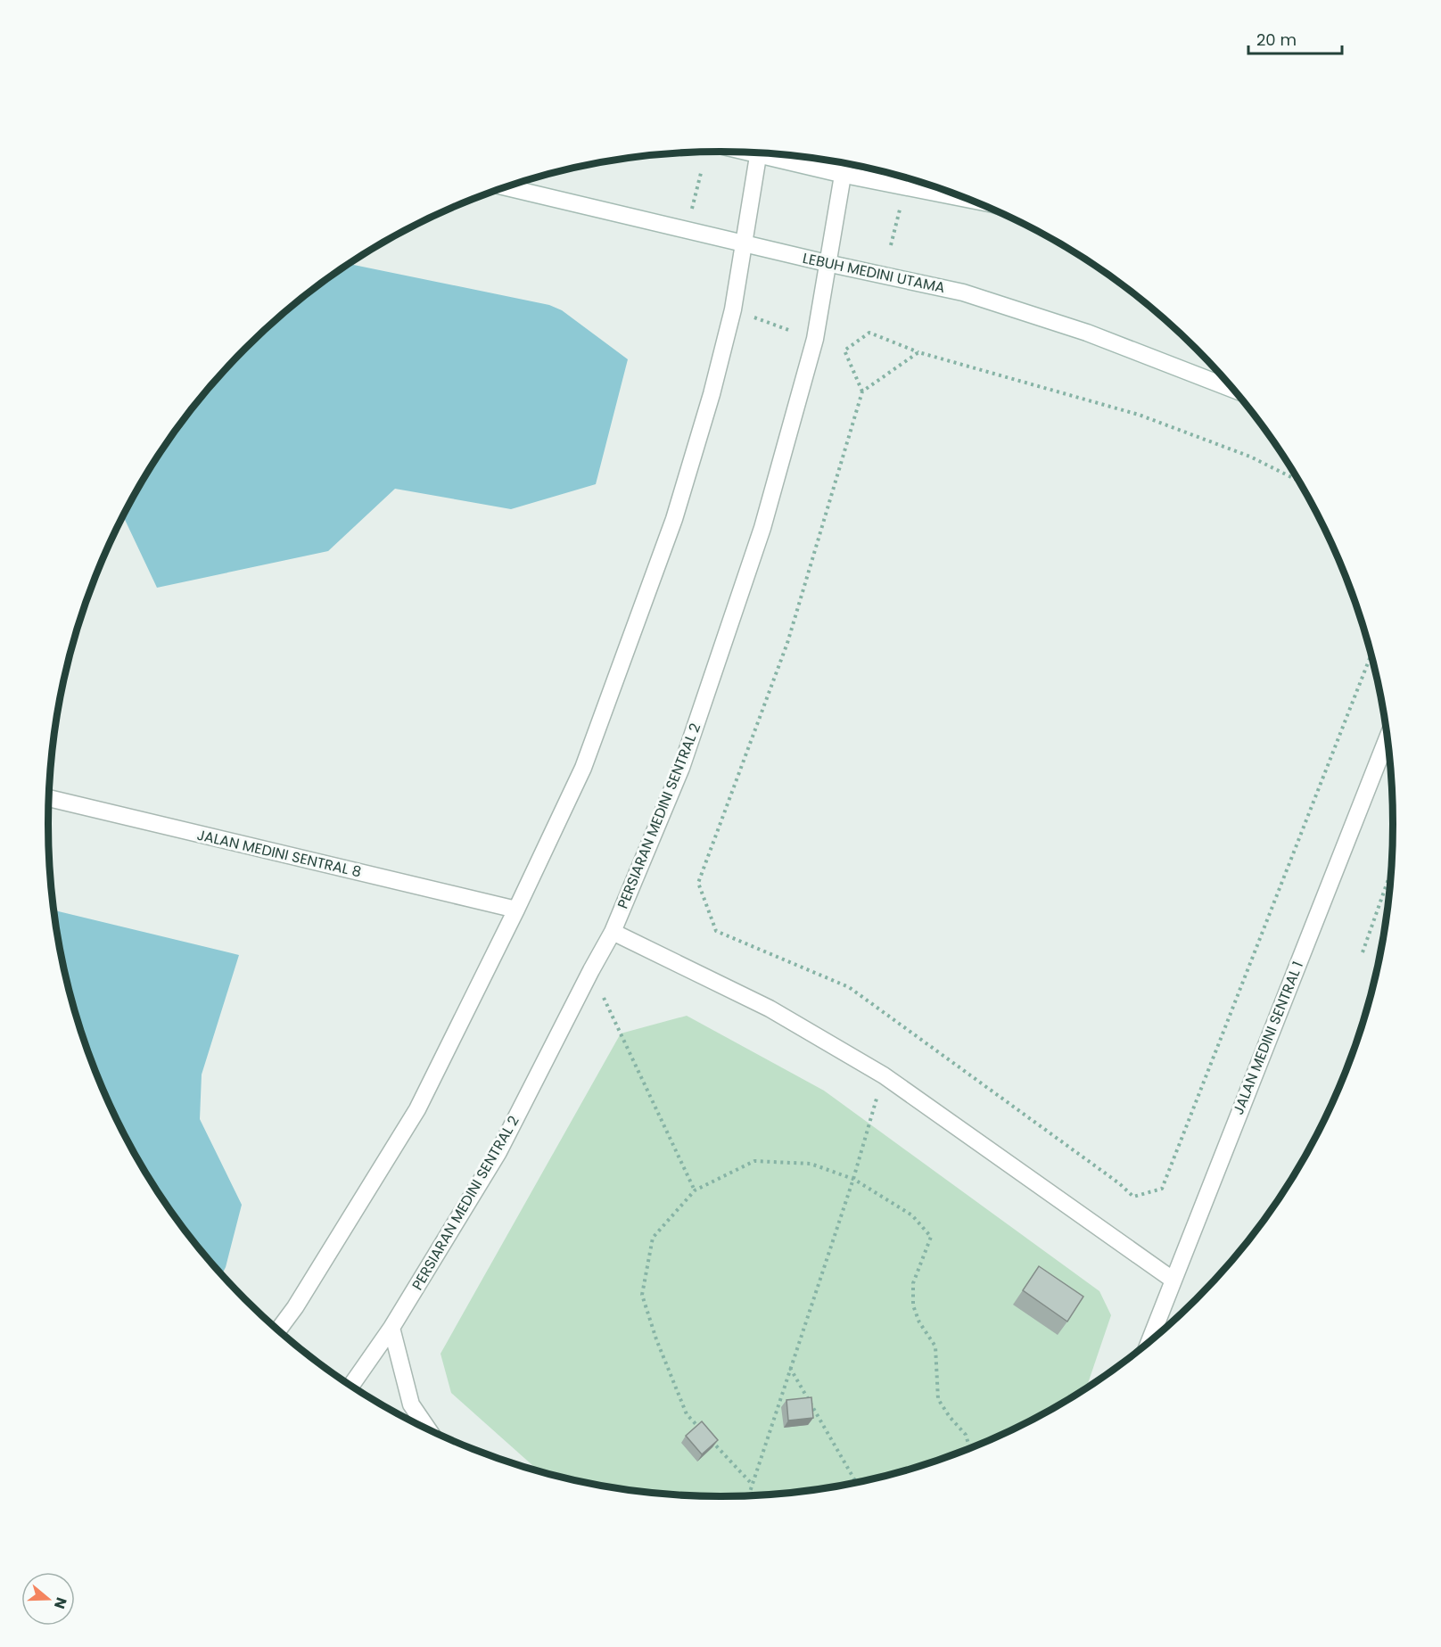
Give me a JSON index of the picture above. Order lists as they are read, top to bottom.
{
  "streets": {
    "street": [
      "LEBUH MEDINI UTAMA",
      "PERSIARAN MEDINI SENTRAL 2",
      "JALAN MEDINI SENTRAL 8",
      "JALAN MEDINI SENTRAL 1"
    ]
  },
  "crossings": [
    ["LEBUH MEDINI UTAMA", "PERSIARAN MEDINI SENTRAL 2"]
  ],
  "scale_bar": "20 m",
  "north": "right"
}
